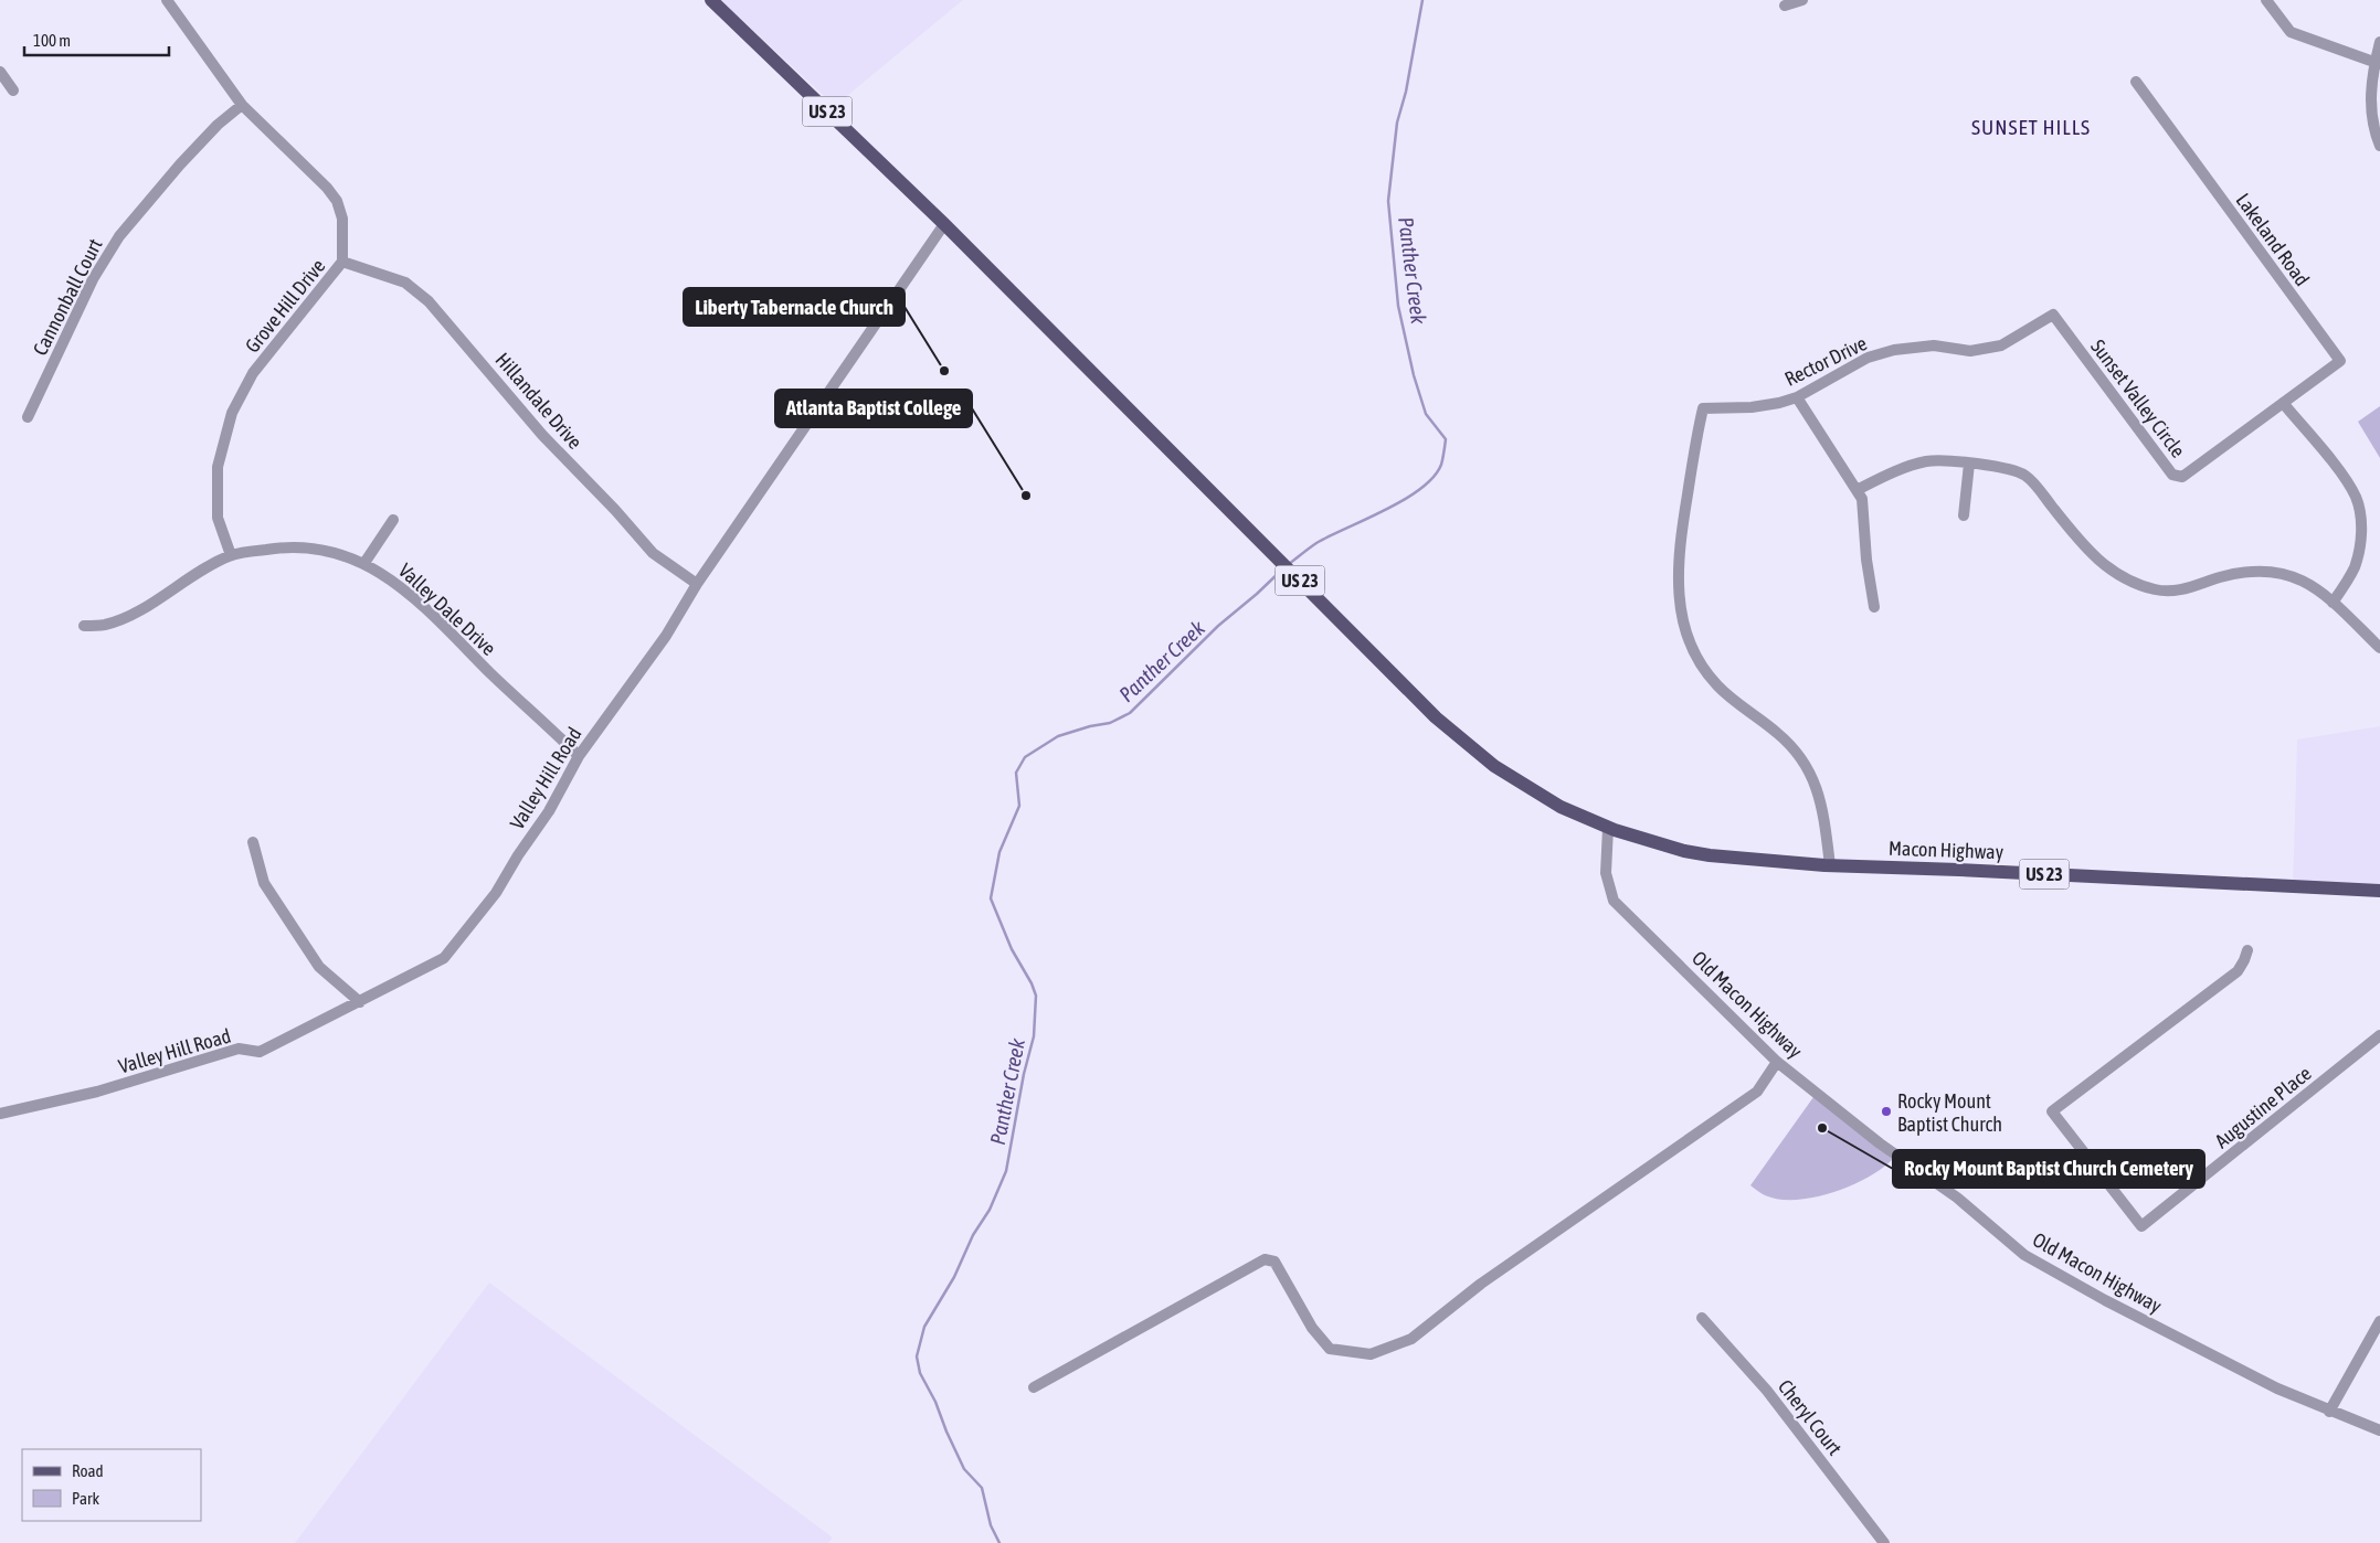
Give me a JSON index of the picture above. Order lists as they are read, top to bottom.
{
  "streets": {
    "main road": ["US 23", "Macon Highway"],
    "street": [
      "Lakeland Road",
      "Cannonball Court",
      "Grove Hill Drive",
      "Rector Drive",
      "Sunset Valley Circle",
      "Hillandale Drive",
      "Valley Dale Drive",
      "Valley Hill Road",
      "Old Macon Highway",
      "Augustine Place",
      "Cheryl Court"
    ]
  },
  "crossings": [
    ["US 23", "Valley Hill Road"],
    ["US 23", "Macon Highway"],
    ["US 23", "Old Macon Highway"],
    ["Lakeland Road", "Sunset Valley Circle"],
    ["Cannonball Court", "Grove Hill Drive"],
    ["Grove Hill Drive", "Hillandale Drive"],
    ["Grove Hill Drive", "Valley Dale Drive"],
    ["Rector Drive", "Sunset Valley Circle"],
    ["Rector Drive", "Macon Highway"],
    ["Hillandale Drive", "Valley Hill Road"],
    ["Valley Dale Drive", "Valley Hill Road"],
    ["Macon Highway", "Old Macon Highway"]
  ],
  "districts": ["SUNSET HILLS"],
  "water": ["Panther Creek"],
  "places": [
    "Liberty Tabernacle Church",
    "Atlanta Baptist College",
    "Rocky Mount Baptist Church",
    "Rocky Mount Baptist Church Cemetery"
  ],
  "legend": ["Road", "Park"],
  "scale_bar": "100 m"
}
